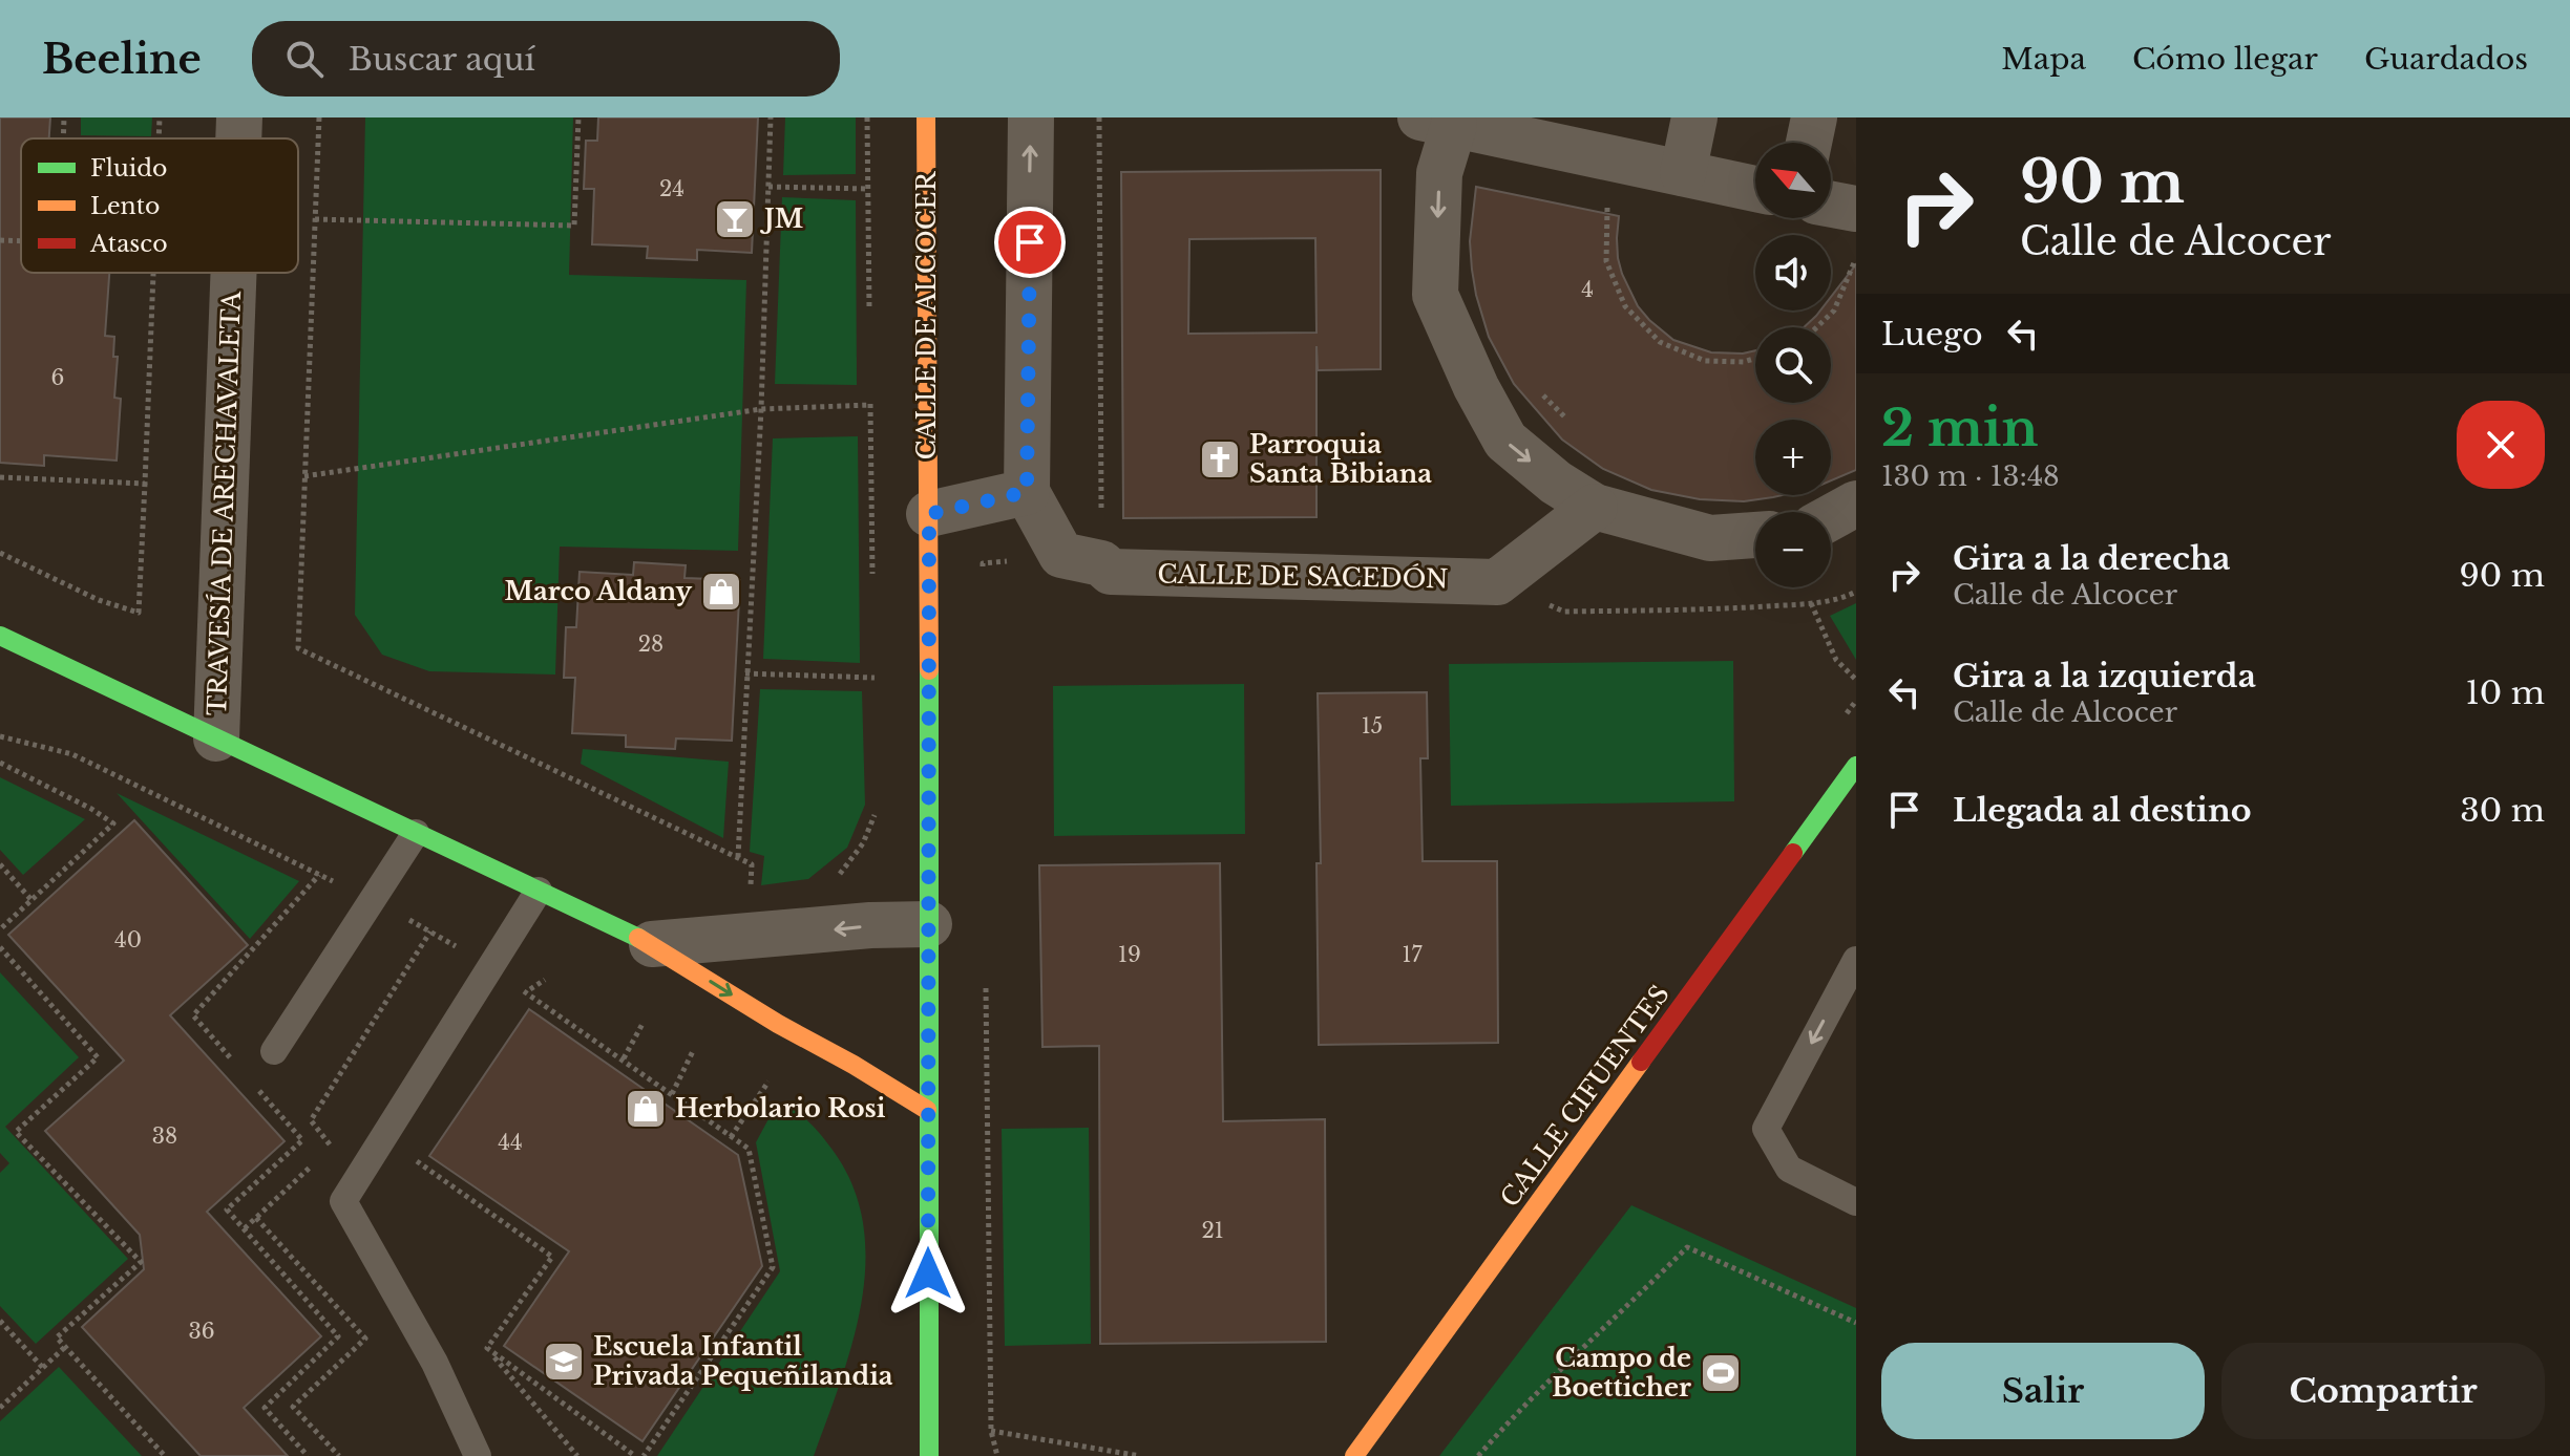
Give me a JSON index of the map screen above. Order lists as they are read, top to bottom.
{
  "streets": {
    "street": [
      "CALLE DE ALCOCER",
      "TRAVESÍA DE ARECHAVALETA",
      "CALLE DE SACEDÓN",
      "CALLE CIFUENTES"
    ]
  },
  "places": {
    "bar": ["JM"],
    "church": ["Parroquia Santa Bibiana"],
    "shop": ["Marco Aldany", "Herbolario Rosi"],
    "school or university": ["Escuela Infantil Privada Pequeñilandia"],
    "sports": ["Campo de Boetticher"]
  },
  "house_numbers": [
    "24",
    "4",
    "6",
    "28",
    "15",
    "40",
    "19",
    "17",
    "38",
    "44",
    "21",
    "36"
  ],
  "legend": ["Fluido", "Lento", "Atasco"],
  "north": "top left",
  "page": {
    "header": "Beeline",
    "search": "Buscar aquí",
    "nav": ["Mapa", "Cómo llegar", "Guardados"],
    "turn": ["90 m", "Calle de Alcocer"],
    "map_buttons": ["+", "−"],
    "then": "Luego",
    "heading": ["2 min", "130 m · 13:48"],
    "list": [
      {
        "name": "Gira a la derecha",
        "note": "Calle de Alcocer",
        "value": "90 m"
      },
      {
        "name": "Gira a la izquierda",
        "note": "Calle de Alcocer",
        "value": "10 m"
      },
      {
        "name": "Llegada al destino",
        "value": "30 m"
      }
    ],
    "buttons": ["Salir", "Compartir"]
  }
}
